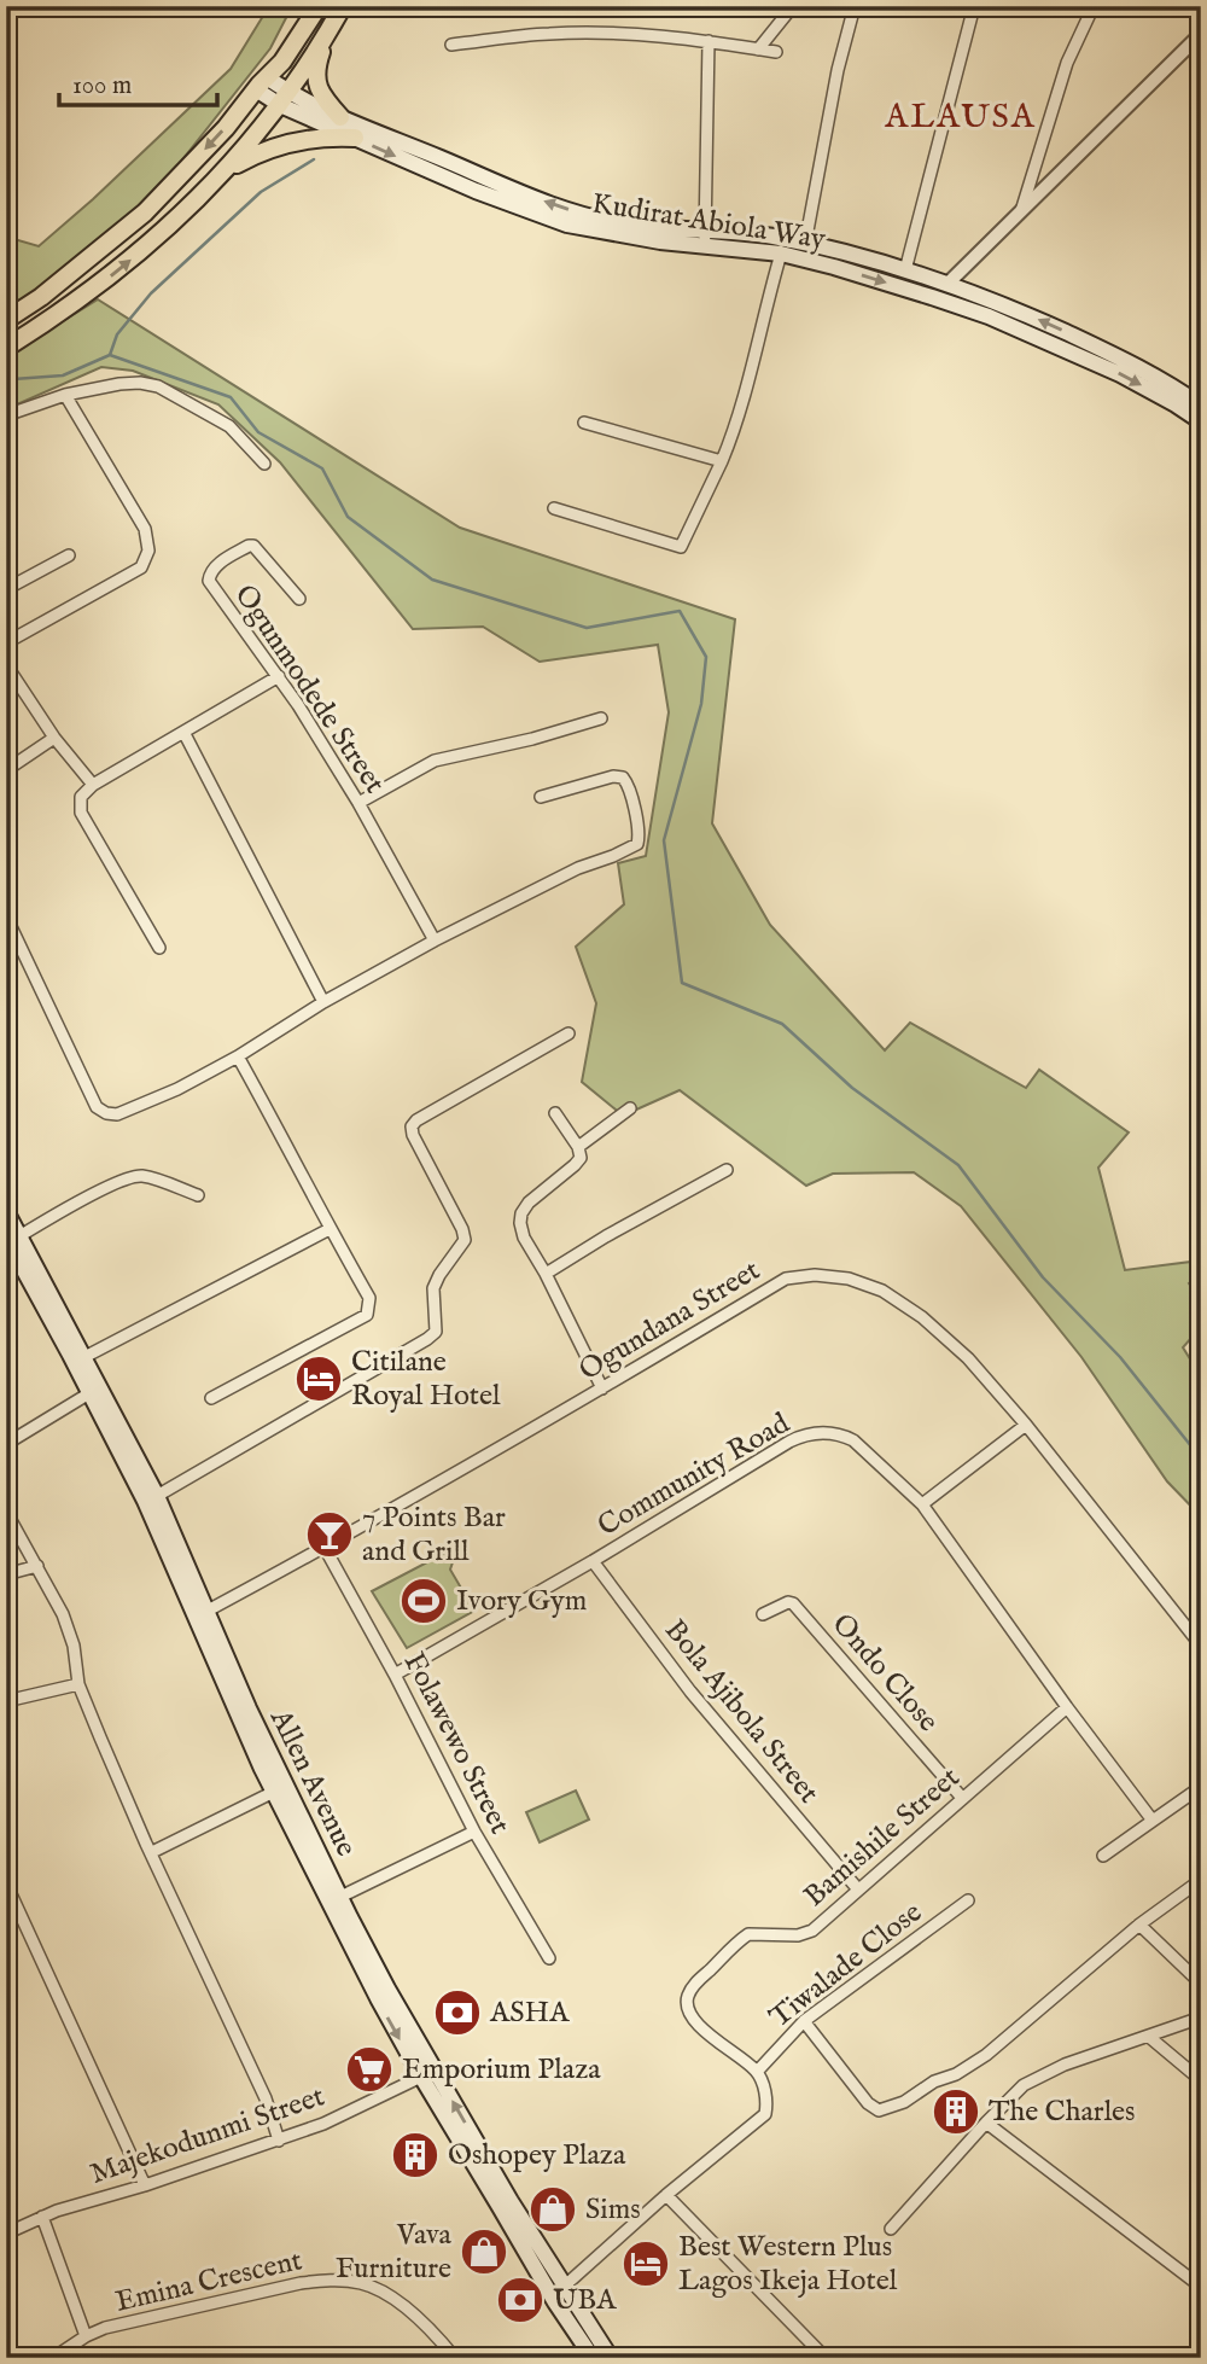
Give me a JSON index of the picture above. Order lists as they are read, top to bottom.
{
  "streets": {
    "main road": ["Kudirat Abiola Way", "Allen Avenue"],
    "street": [
      "Ogunmodede Street",
      "Ogundana Street",
      "Community Road",
      "Ondo Close",
      "Bola Ajibola Street",
      "Folawewo Street",
      "Bamishile Street",
      "Tiwalade Close",
      "Majekodunmi Street",
      "Emina Crescent"
    ]
  },
  "crossings": [
    ["Ogundana Street", "Folawewo Street"],
    ["Ogundana Street", "Allen Avenue"],
    ["Community Road", "Bola Ajibola Street"],
    ["Community Road", "Folawewo Street"],
    ["Community Road", "Bamishile Street"],
    ["Ondo Close", "Bamishile Street"],
    ["Bola Ajibola Street", "Bamishile Street"],
    ["Allen Avenue", "Majekodunmi Street"],
    ["Bamishile Street", "Tiwalade Close"]
  ],
  "districts": ["ALAUSA"],
  "places": {
    "hotel": ["Citilane Royal Hotel", "Best Western Plus Lagos Ikeja Hotel"],
    "bar": ["7 Points Bar and Grill"],
    "sports": ["Ivory Gym"],
    "bank": ["ASHA", "UBA"],
    "supermarket": ["Emporium Plaza"],
    "building": ["The Charles", "Oshopey Plaza"],
    "shop": ["Sims", "Vava Furniture"]
  },
  "scale_bar": "100 m"
}
